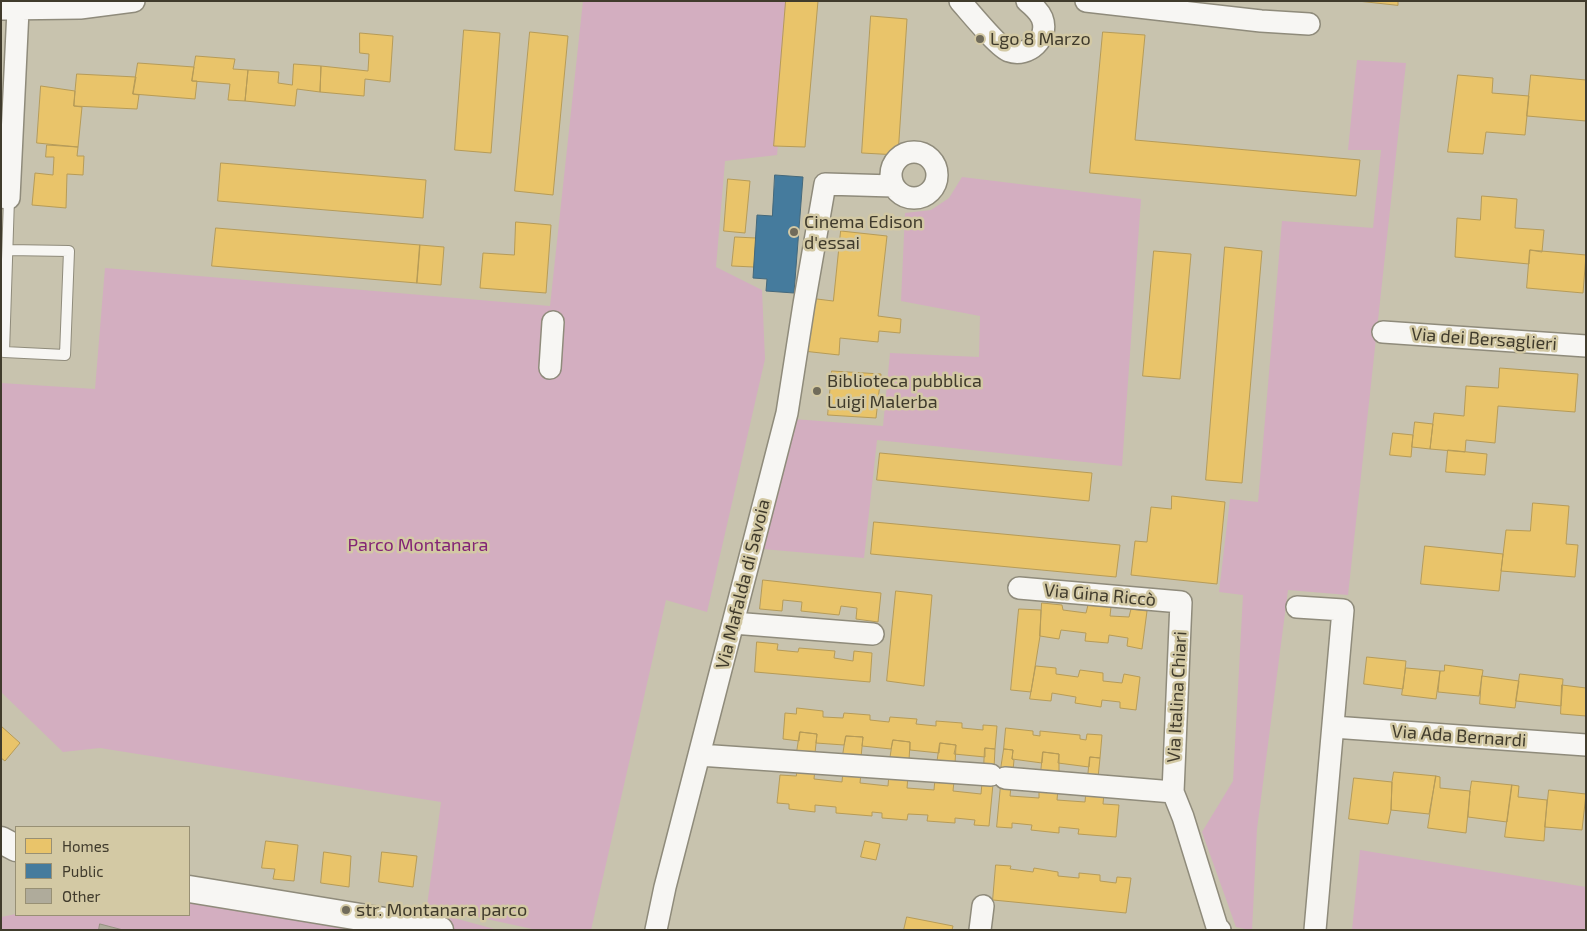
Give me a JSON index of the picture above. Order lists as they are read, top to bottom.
{
  "streets": {
    "street": [
      "Via dei Bersaglieri",
      "Via Mafalda di Savoia",
      "Via Gina Riccò",
      "Via Italina Chiari",
      "Via Ada Bernardi"
    ]
  },
  "crossings": [
    ["Via Gina Riccò", "Via Italina Chiari"]
  ],
  "parks": ["Parco Montanara"],
  "places": [
    "Lgo 8 Marzo",
    "Cinema Edison d'essai",
    "Biblioteca pubblica Luigi Malerba",
    "str. Montanara parco"
  ],
  "legend": ["Homes", "Public", "Other"]
}
